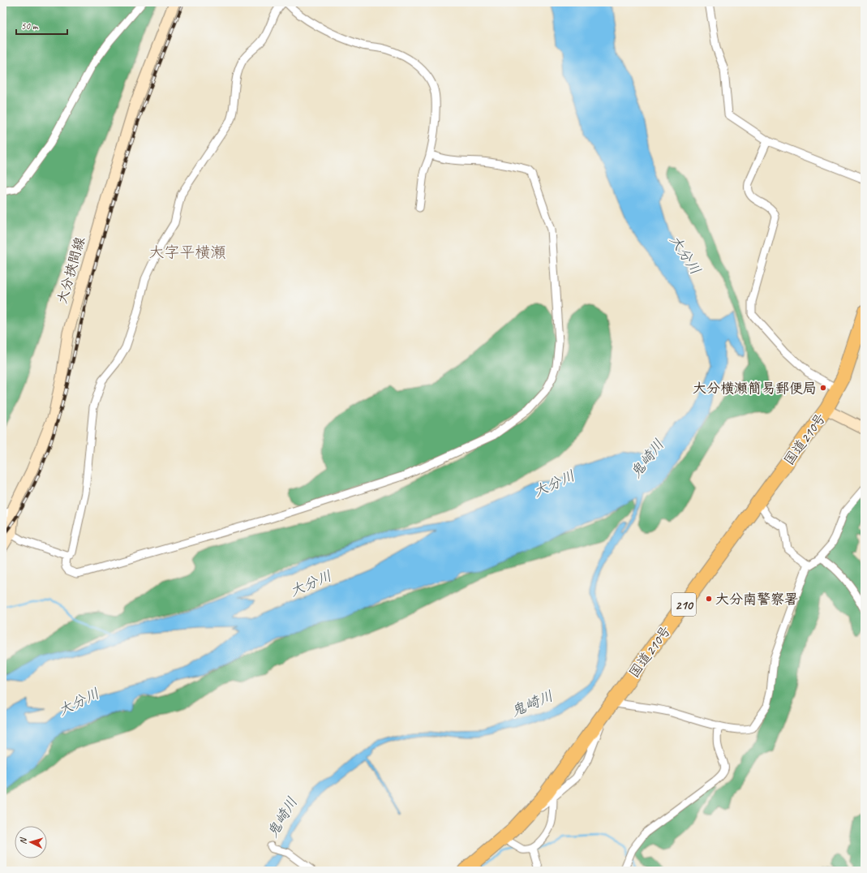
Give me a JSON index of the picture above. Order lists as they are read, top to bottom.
{
  "streets": {
    "highway": ["国道210号", "210"],
    "main road": ["大分挾間線"]
  },
  "districts": ["大字平横瀬"],
  "water": ["大分川", "鬼崎川"],
  "places": ["大分横瀬簡易郵便局", "大分南警察署"],
  "scale_bar": "50 m",
  "north": "left"
}
